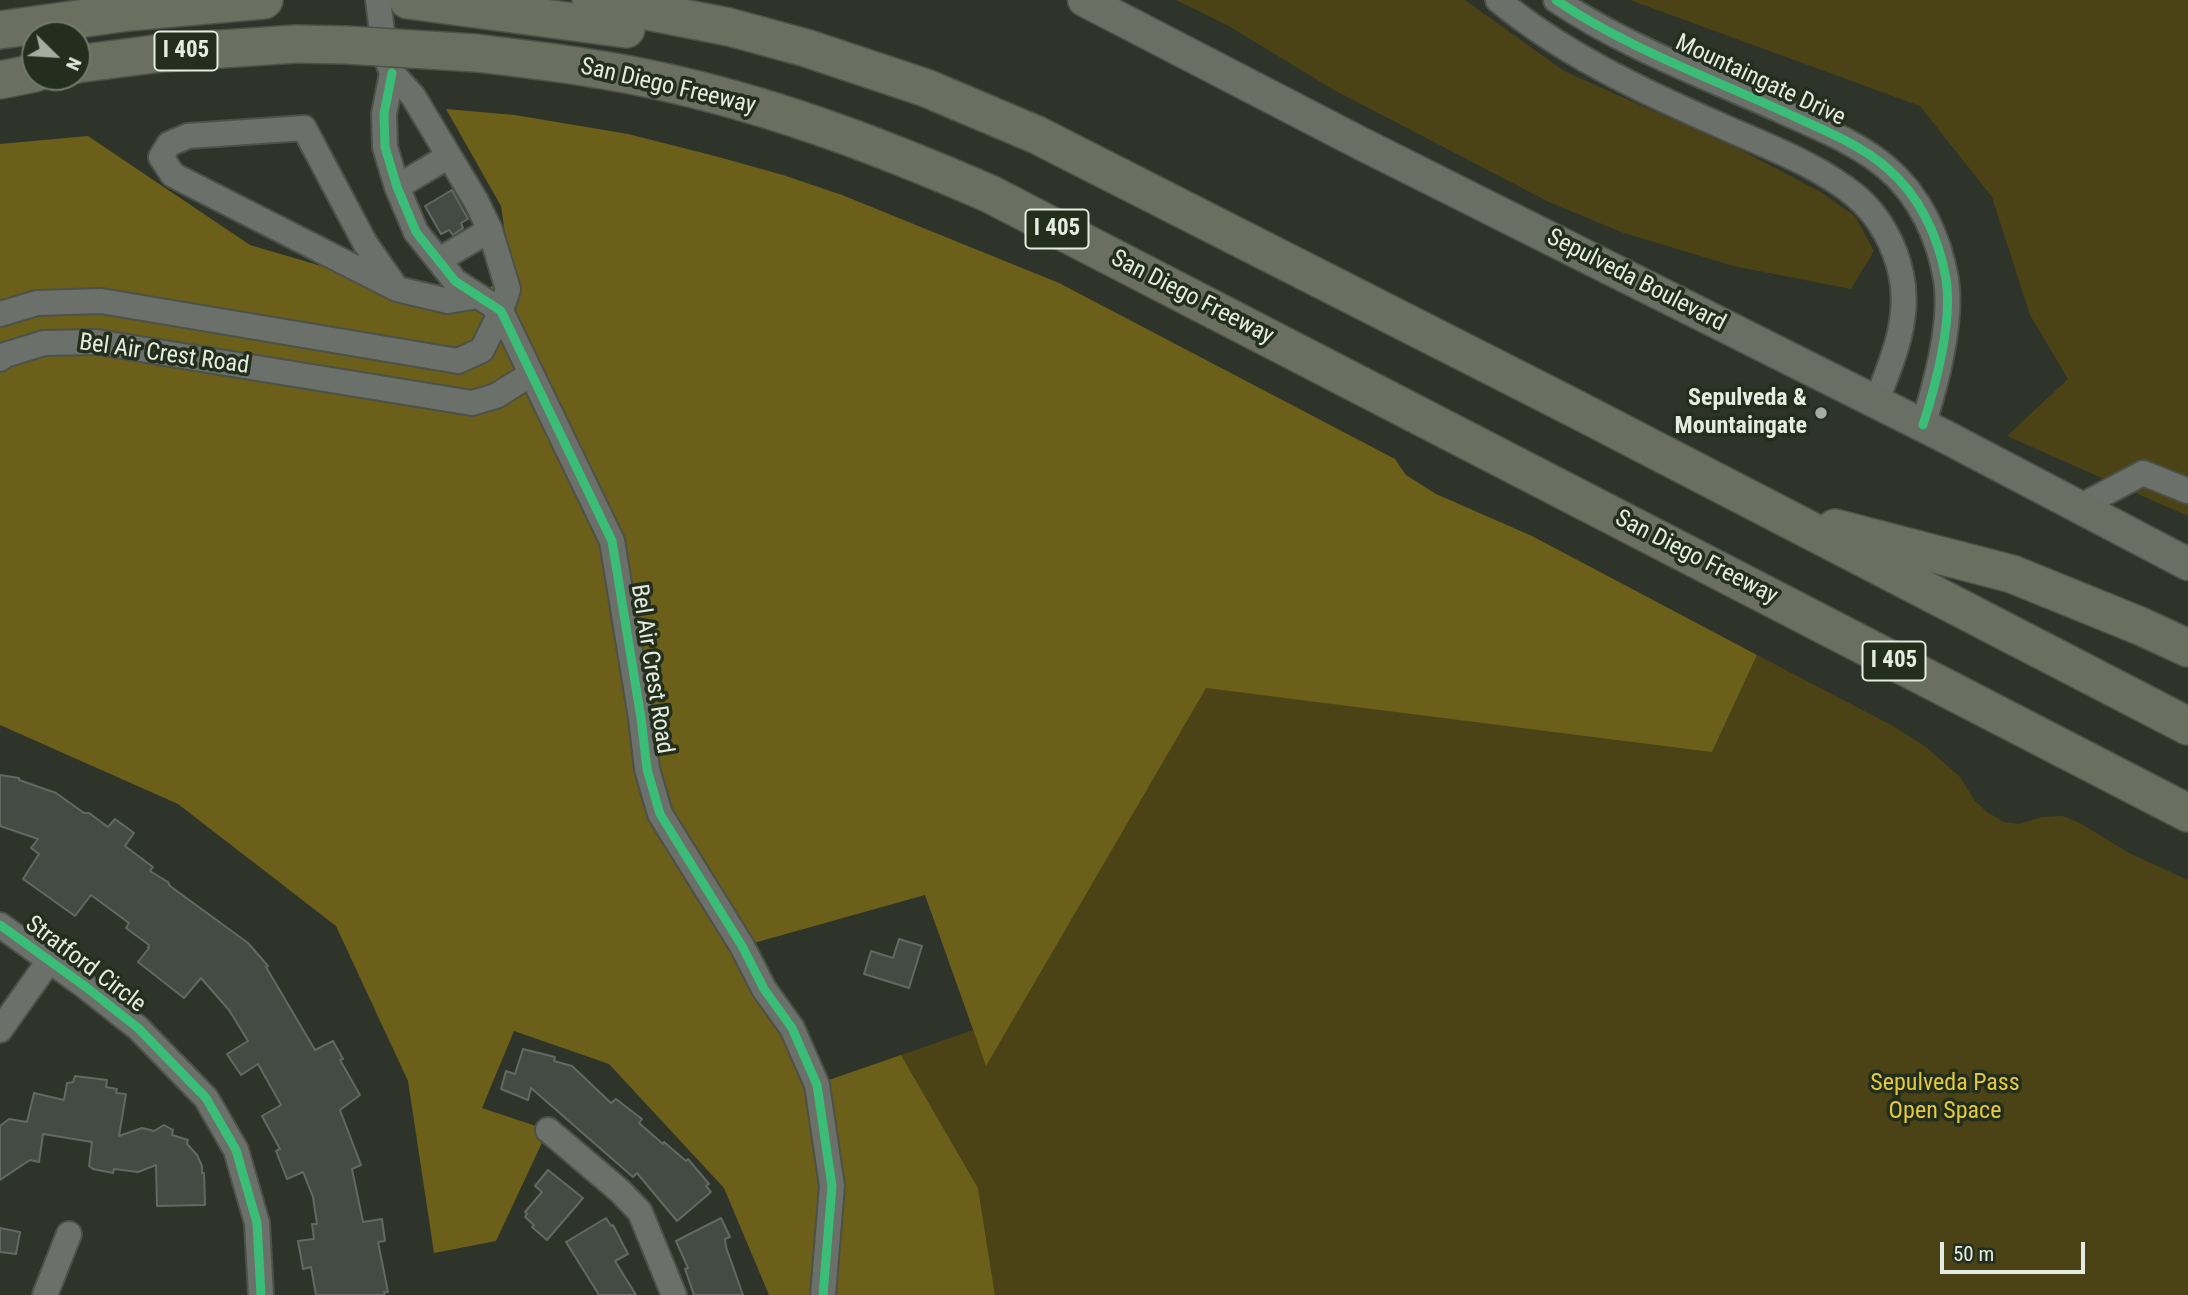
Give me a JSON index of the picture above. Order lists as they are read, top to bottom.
{
  "streets": {
    "highway": ["I 405", "San Diego Freeway"],
    "main road": ["Sepulveda Boulevard"],
    "street": ["Mountaingate Drive", "Bel Air Crest Road", "Stratford Circle"]
  },
  "crossings": [
    ["Mountaingate Drive", "Sepulveda Boulevard"]
  ],
  "parks": ["Sepulveda Pass Open Space"],
  "places": ["Sepulveda & Mountaingate"],
  "scale_bar": "50 m",
  "north": "bottom right"
}
